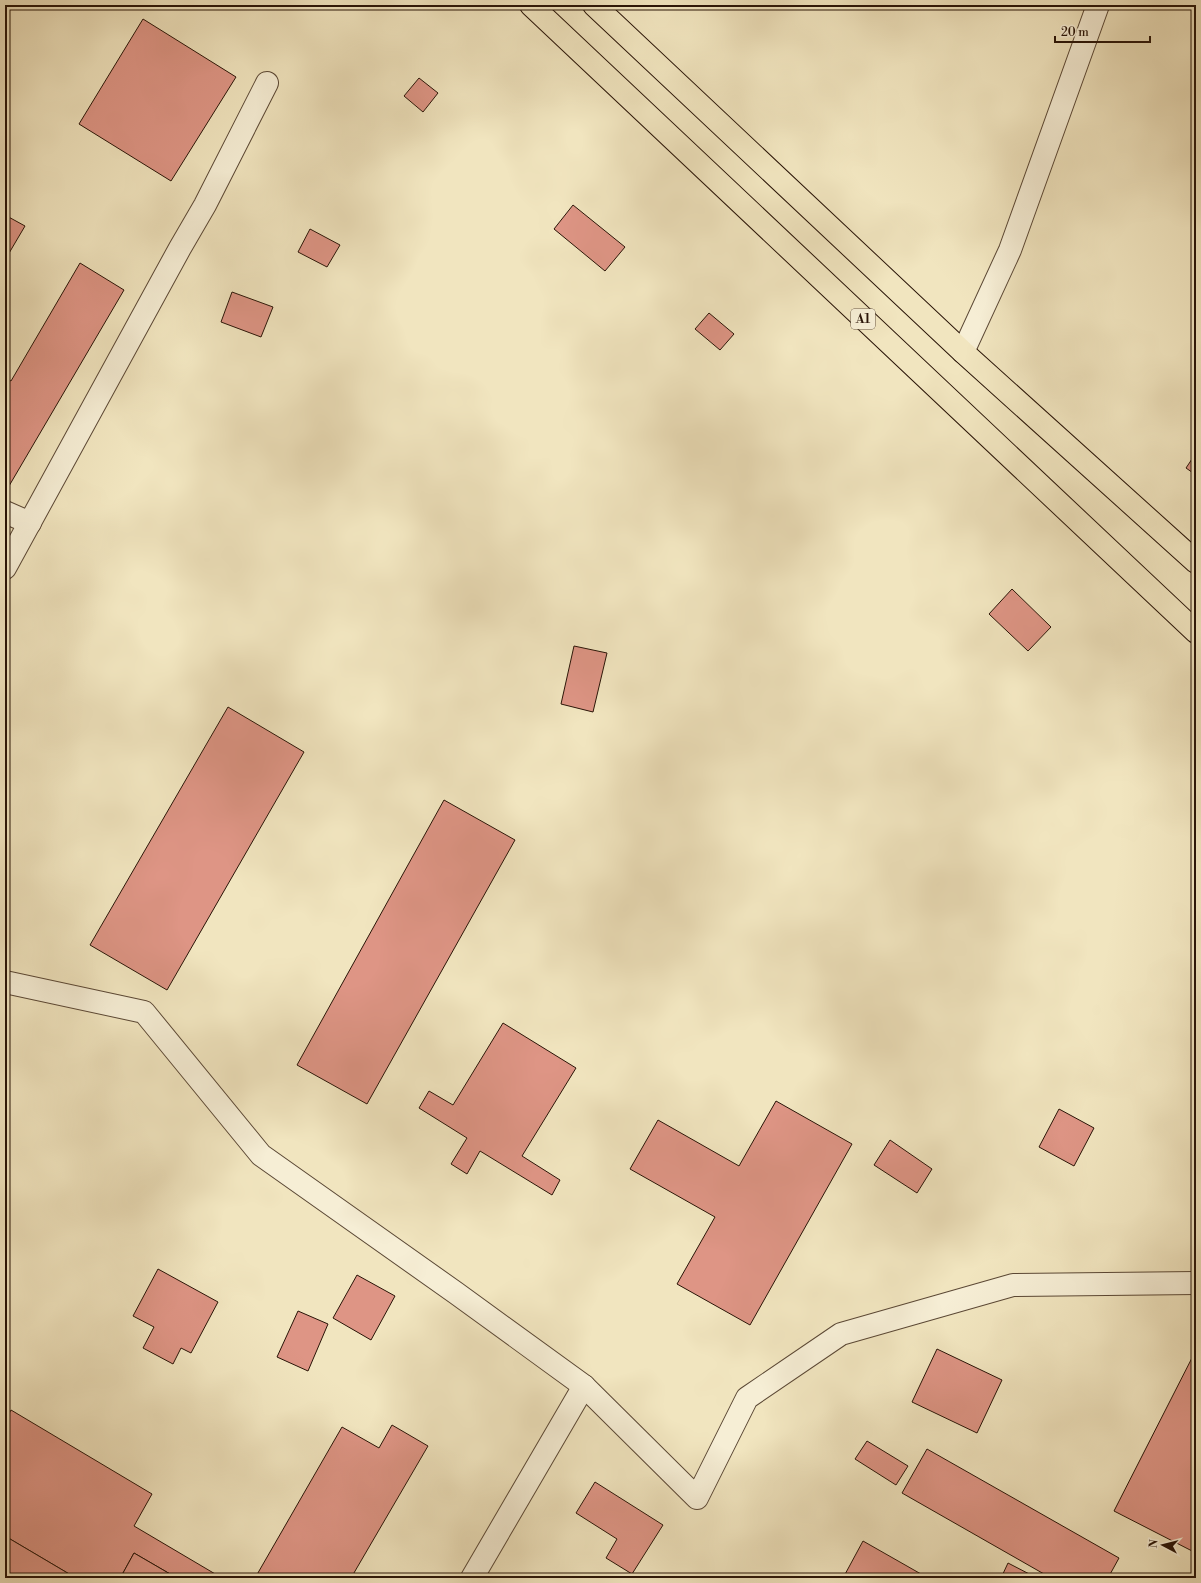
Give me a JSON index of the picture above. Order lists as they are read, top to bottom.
{
  "streets": {
    "highway": ["A1"]
  },
  "scale_bar": "20 m",
  "north": "left"
}
